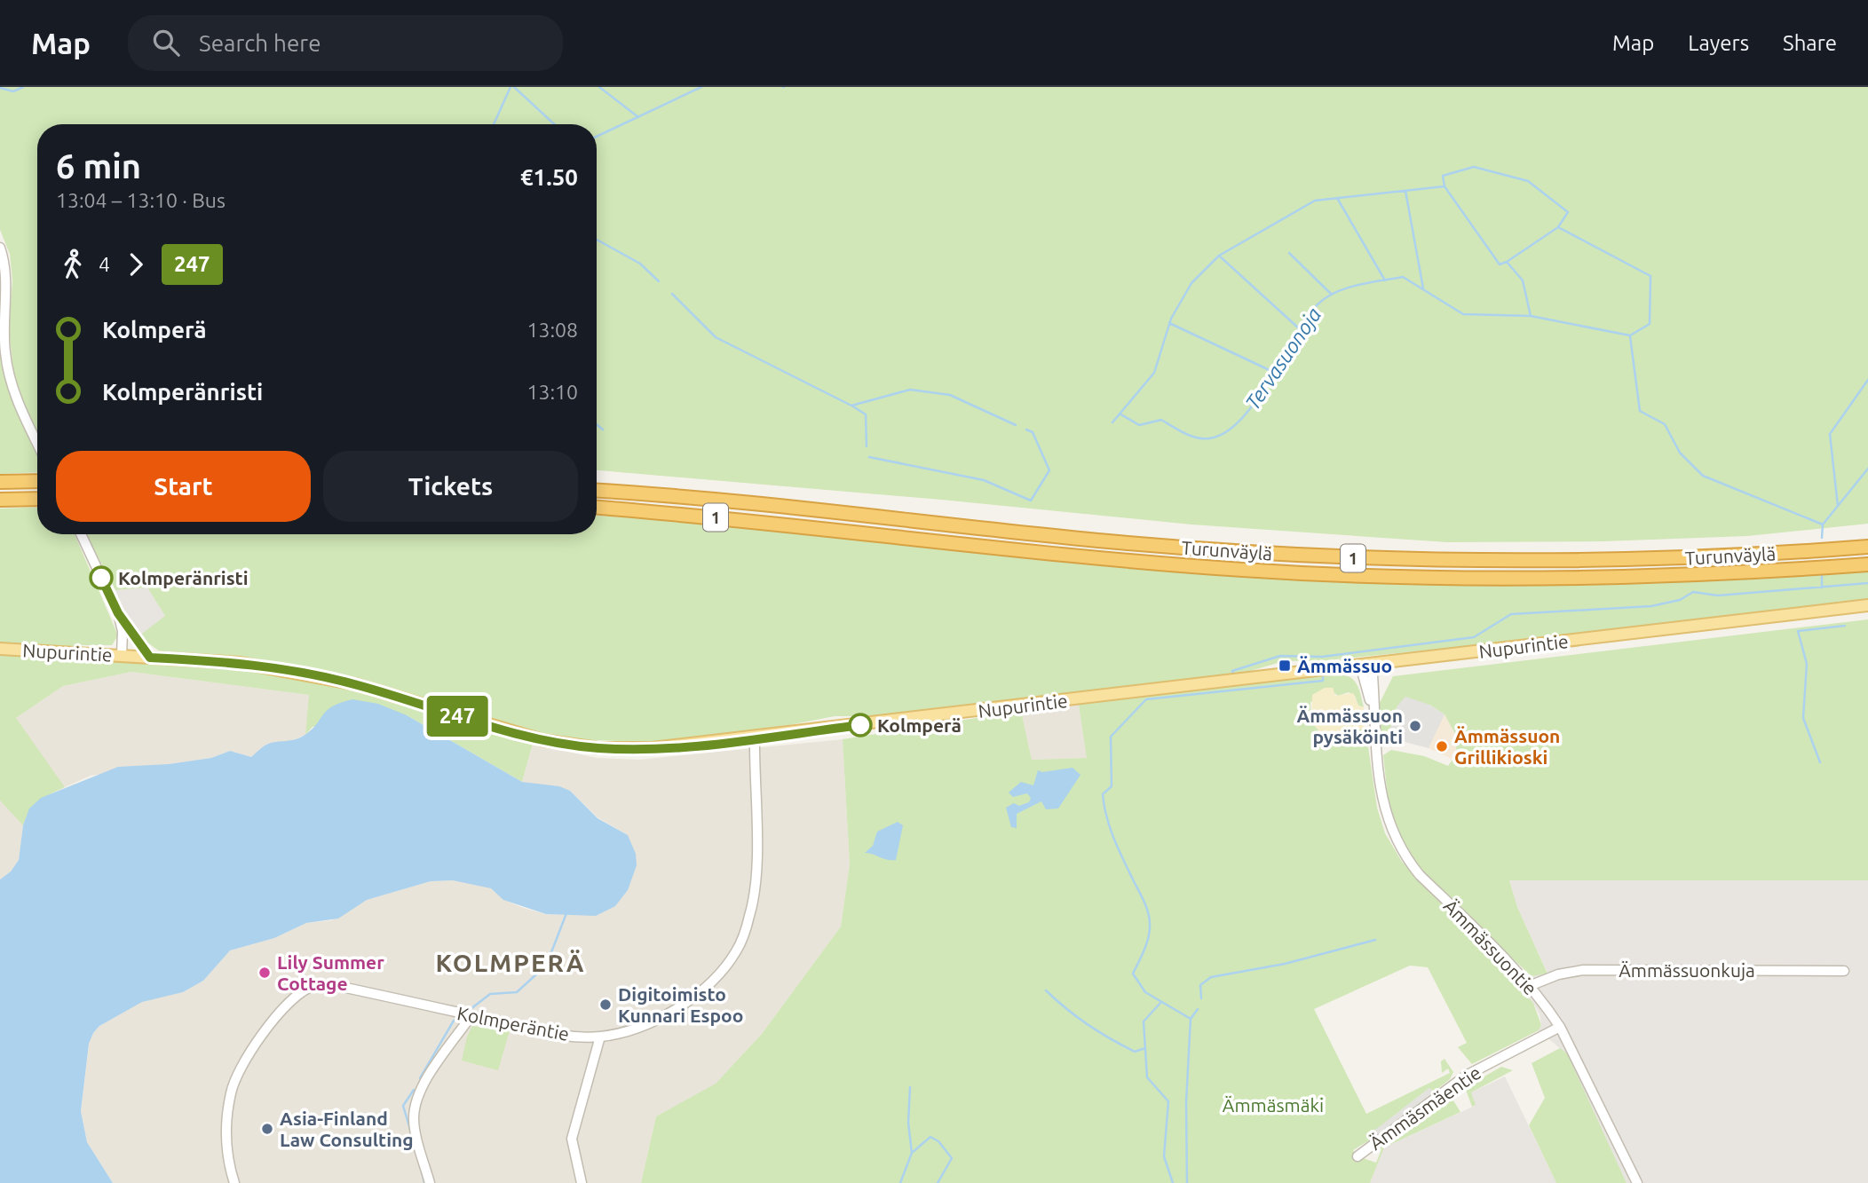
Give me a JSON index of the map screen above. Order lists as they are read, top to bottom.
{
  "streets": {
    "highway": ["1", "Turunväylä"],
    "main road": ["Nupurintie"],
    "street": [
      "Ämmässuontie",
      "Ämmässuonkuja",
      "Kolmperäntie",
      "Ämmäsmäentie"
    ]
  },
  "crossings": [
    ["Nupurintie", "Ämmässuontie"],
    ["Nupurintie", "Kolmperäntie"],
    ["Ämmässuontie", "Ämmässuonkuja"],
    ["Ämmässuontie", "Ämmäsmäentie"]
  ],
  "districts": ["KOLMPERÄ"],
  "water": ["Tervasuonoja"],
  "parks": ["Ämmäsmäki"],
  "places": {
    "other": [
      "Kolmperänristi",
      "Kolmperä",
      "Ämmässuon pysäköinti",
      "Ämmässuon Grillikioski",
      "Lily Summer Cottage",
      "Digitoimisto Kunnari Espoo",
      "Asia-Finland Law Consulting"
    ],
    "transit": ["Ämmässuo"]
  },
  "lines": ["bus line 247"],
  "page": {
    "header": "Map",
    "search": "Search here",
    "nav": ["Map", "Layers", "Share"],
    "on_map": "247",
    "heading": ["6 min", "13:04 – 13:10 · Bus", "€1.50"],
    "legs": ["4", "247"],
    "list": [
      {
        "name": "Kolmperä",
        "value": "13:08"
      },
      {
        "name": "Kolmperänristi",
        "value": "13:10"
      }
    ],
    "buttons": ["Start", "Tickets"]
  }
}
